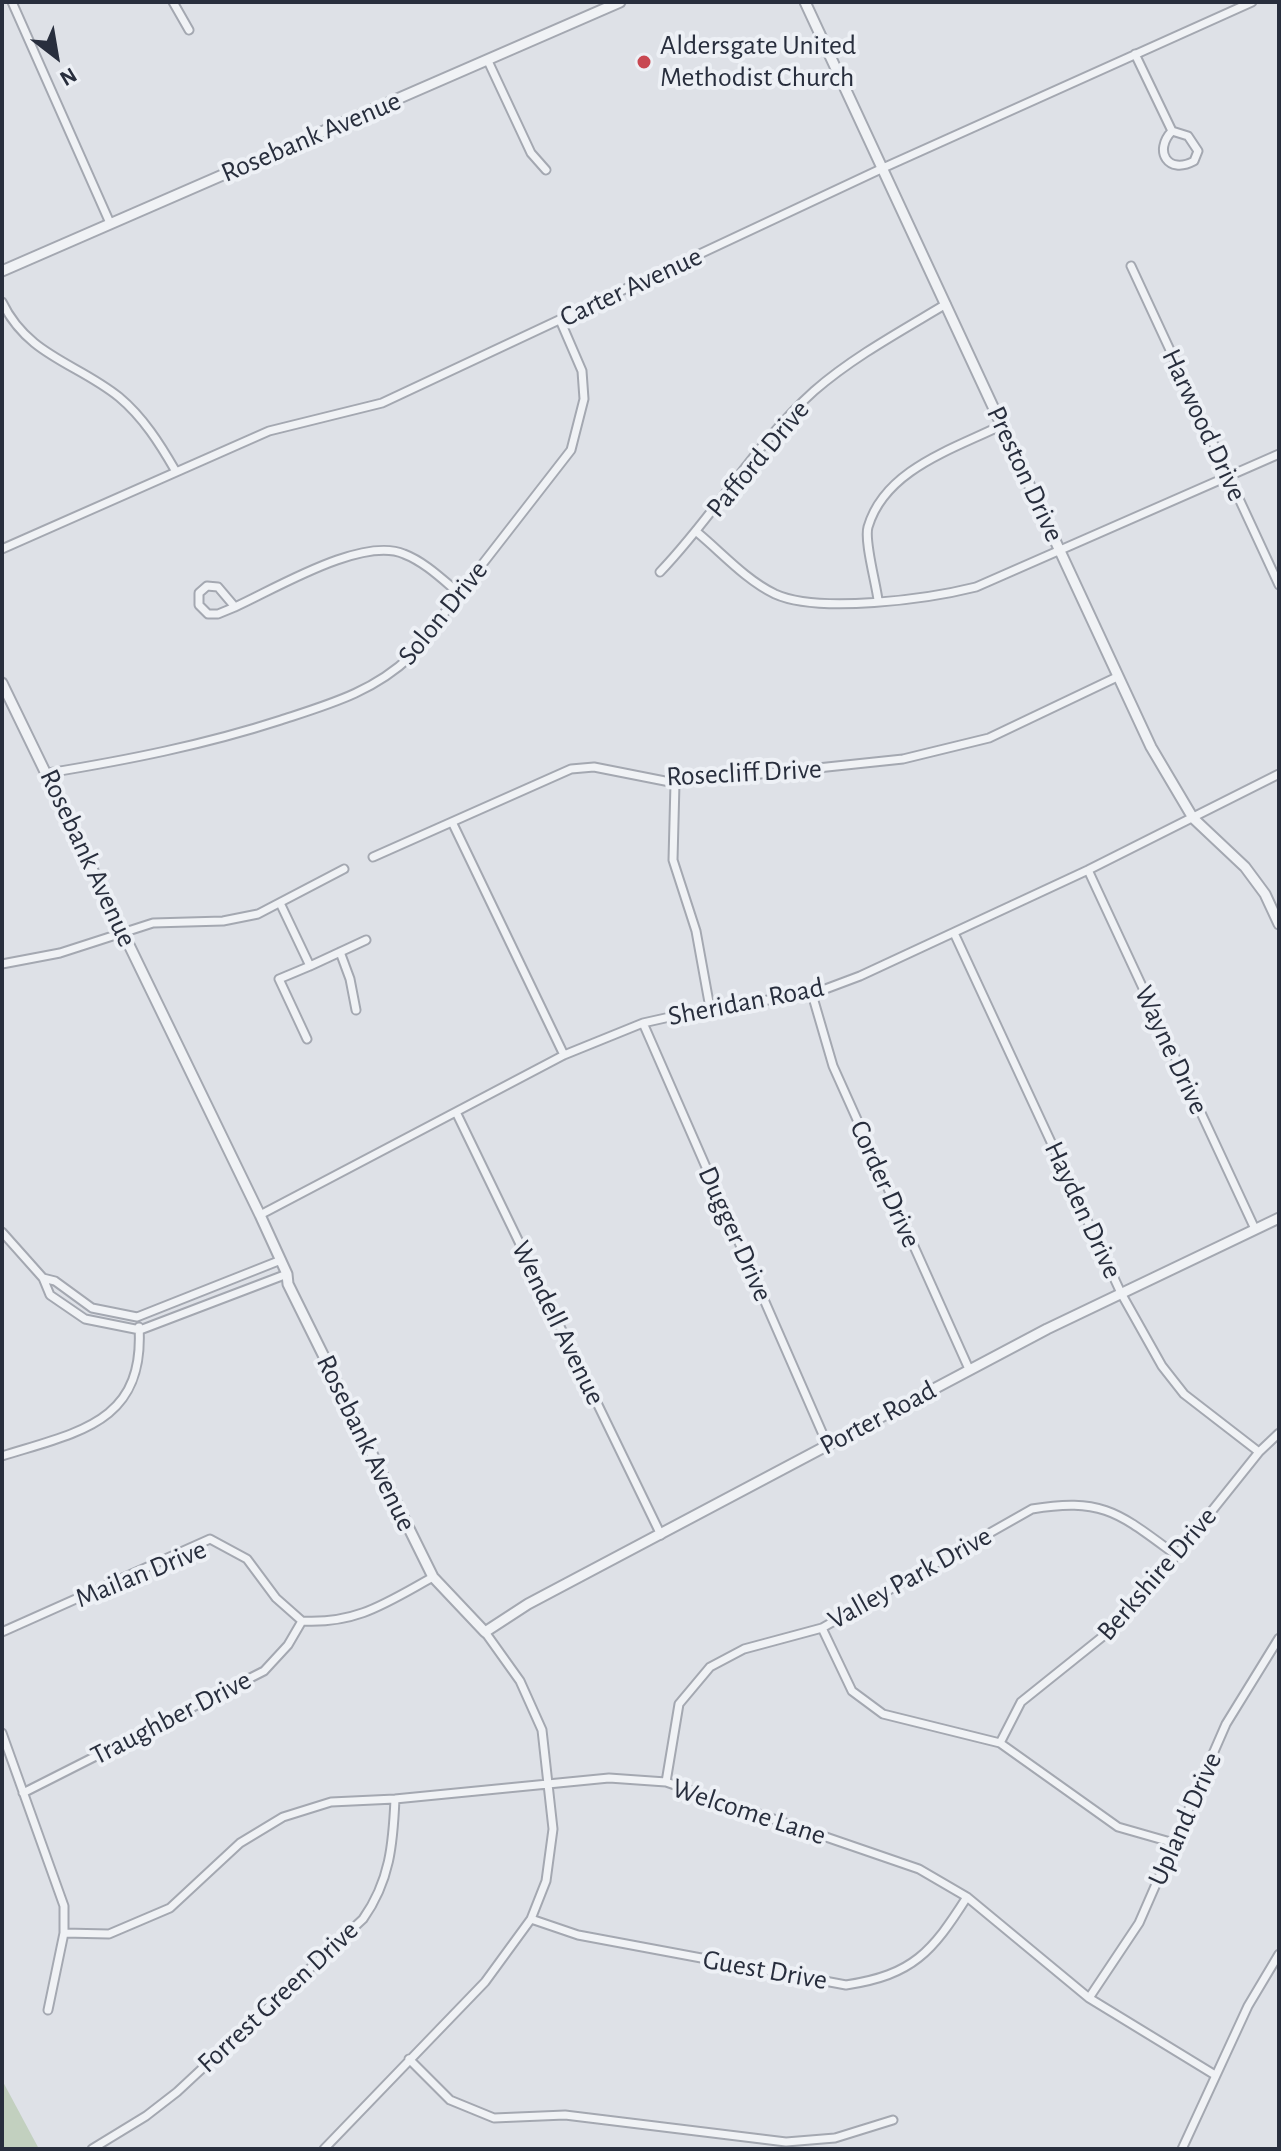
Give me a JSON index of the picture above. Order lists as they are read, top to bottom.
{
  "streets": {
    "street": [
      "Rosebank Avenue",
      "Carter Avenue",
      "Harwood Drive",
      "Pafford Drive",
      "Preston Drive",
      "Solon Drive",
      "Rosecliff Drive",
      "Sheridan Road",
      "Wayne Drive",
      "Corder Drive",
      "Hayden Drive",
      "Dugger Drive",
      "Wendell Avenue",
      "Porter Road",
      "Mailan Drive",
      "Berkshire Drive",
      "Valley Park Drive",
      "Traughber Drive",
      "Welcome Lane",
      "Upland Drive",
      "Guest Drive",
      "Forrest Green Drive"
    ]
  },
  "crossings": [
    ["Rosebank Avenue", "Solon Drive"],
    ["Rosebank Avenue", "Sheridan Road"],
    ["Rosebank Avenue", "Porter Road"],
    ["Rosebank Avenue", "Welcome Lane"],
    ["Rosebank Avenue", "Guest Drive"],
    ["Carter Avenue", "Preston Drive"],
    ["Carter Avenue", "Solon Drive"],
    ["Pafford Drive", "Preston Drive"],
    ["Preston Drive", "Rosecliff Drive"],
    ["Preston Drive", "Sheridan Road"],
    ["Sheridan Road", "Wayne Drive"],
    ["Sheridan Road", "Corder Drive"],
    ["Sheridan Road", "Hayden Drive"],
    ["Sheridan Road", "Dugger Drive"],
    ["Sheridan Road", "Wendell Avenue"],
    ["Wayne Drive", "Porter Road"],
    ["Corder Drive", "Porter Road"],
    ["Hayden Drive", "Porter Road"],
    ["Hayden Drive", "Berkshire Drive"],
    ["Dugger Drive", "Porter Road"],
    ["Wendell Avenue", "Porter Road"],
    ["Mailan Drive", "Traughber Drive"],
    ["Berkshire Drive", "Valley Park Drive"],
    ["Valley Park Drive", "Welcome Lane"],
    ["Welcome Lane", "Upland Drive"],
    ["Welcome Lane", "Guest Drive"],
    ["Welcome Lane", "Forrest Green Drive"]
  ],
  "places": ["Aldersgate United Methodist Church"],
  "north": "bottom right"
}
